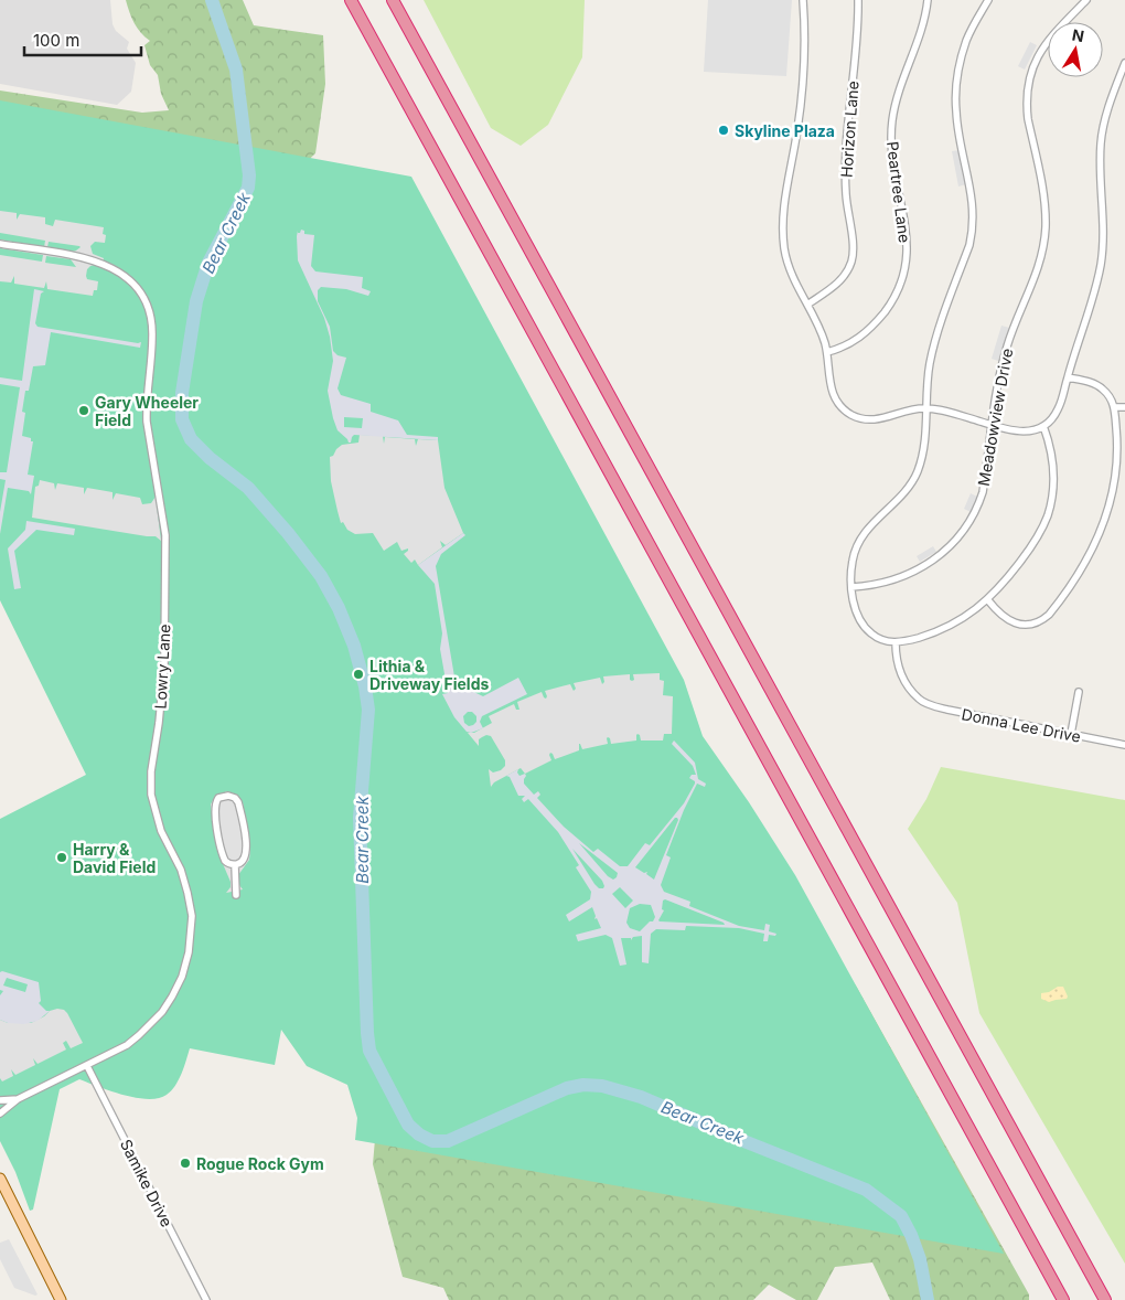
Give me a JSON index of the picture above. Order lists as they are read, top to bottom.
{
  "streets": {
    "street": [
      "Horizon Lane",
      "Peartree Lane",
      "Meadowview Drive",
      "Lowry Lane",
      "Donna Lee Drive",
      "Samike Drive"
    ]
  },
  "crossings": [
    ["Lowry Lane", "Samike Drive"]
  ],
  "water": ["Bear Creek"],
  "places": [
    "Skyline Plaza",
    "Gary Wheeler Field",
    "Lithia & Driveway Fields",
    "Harry & David Field",
    "Rogue Rock Gym"
  ],
  "scale_bar": "100 m",
  "north": "top"
}
